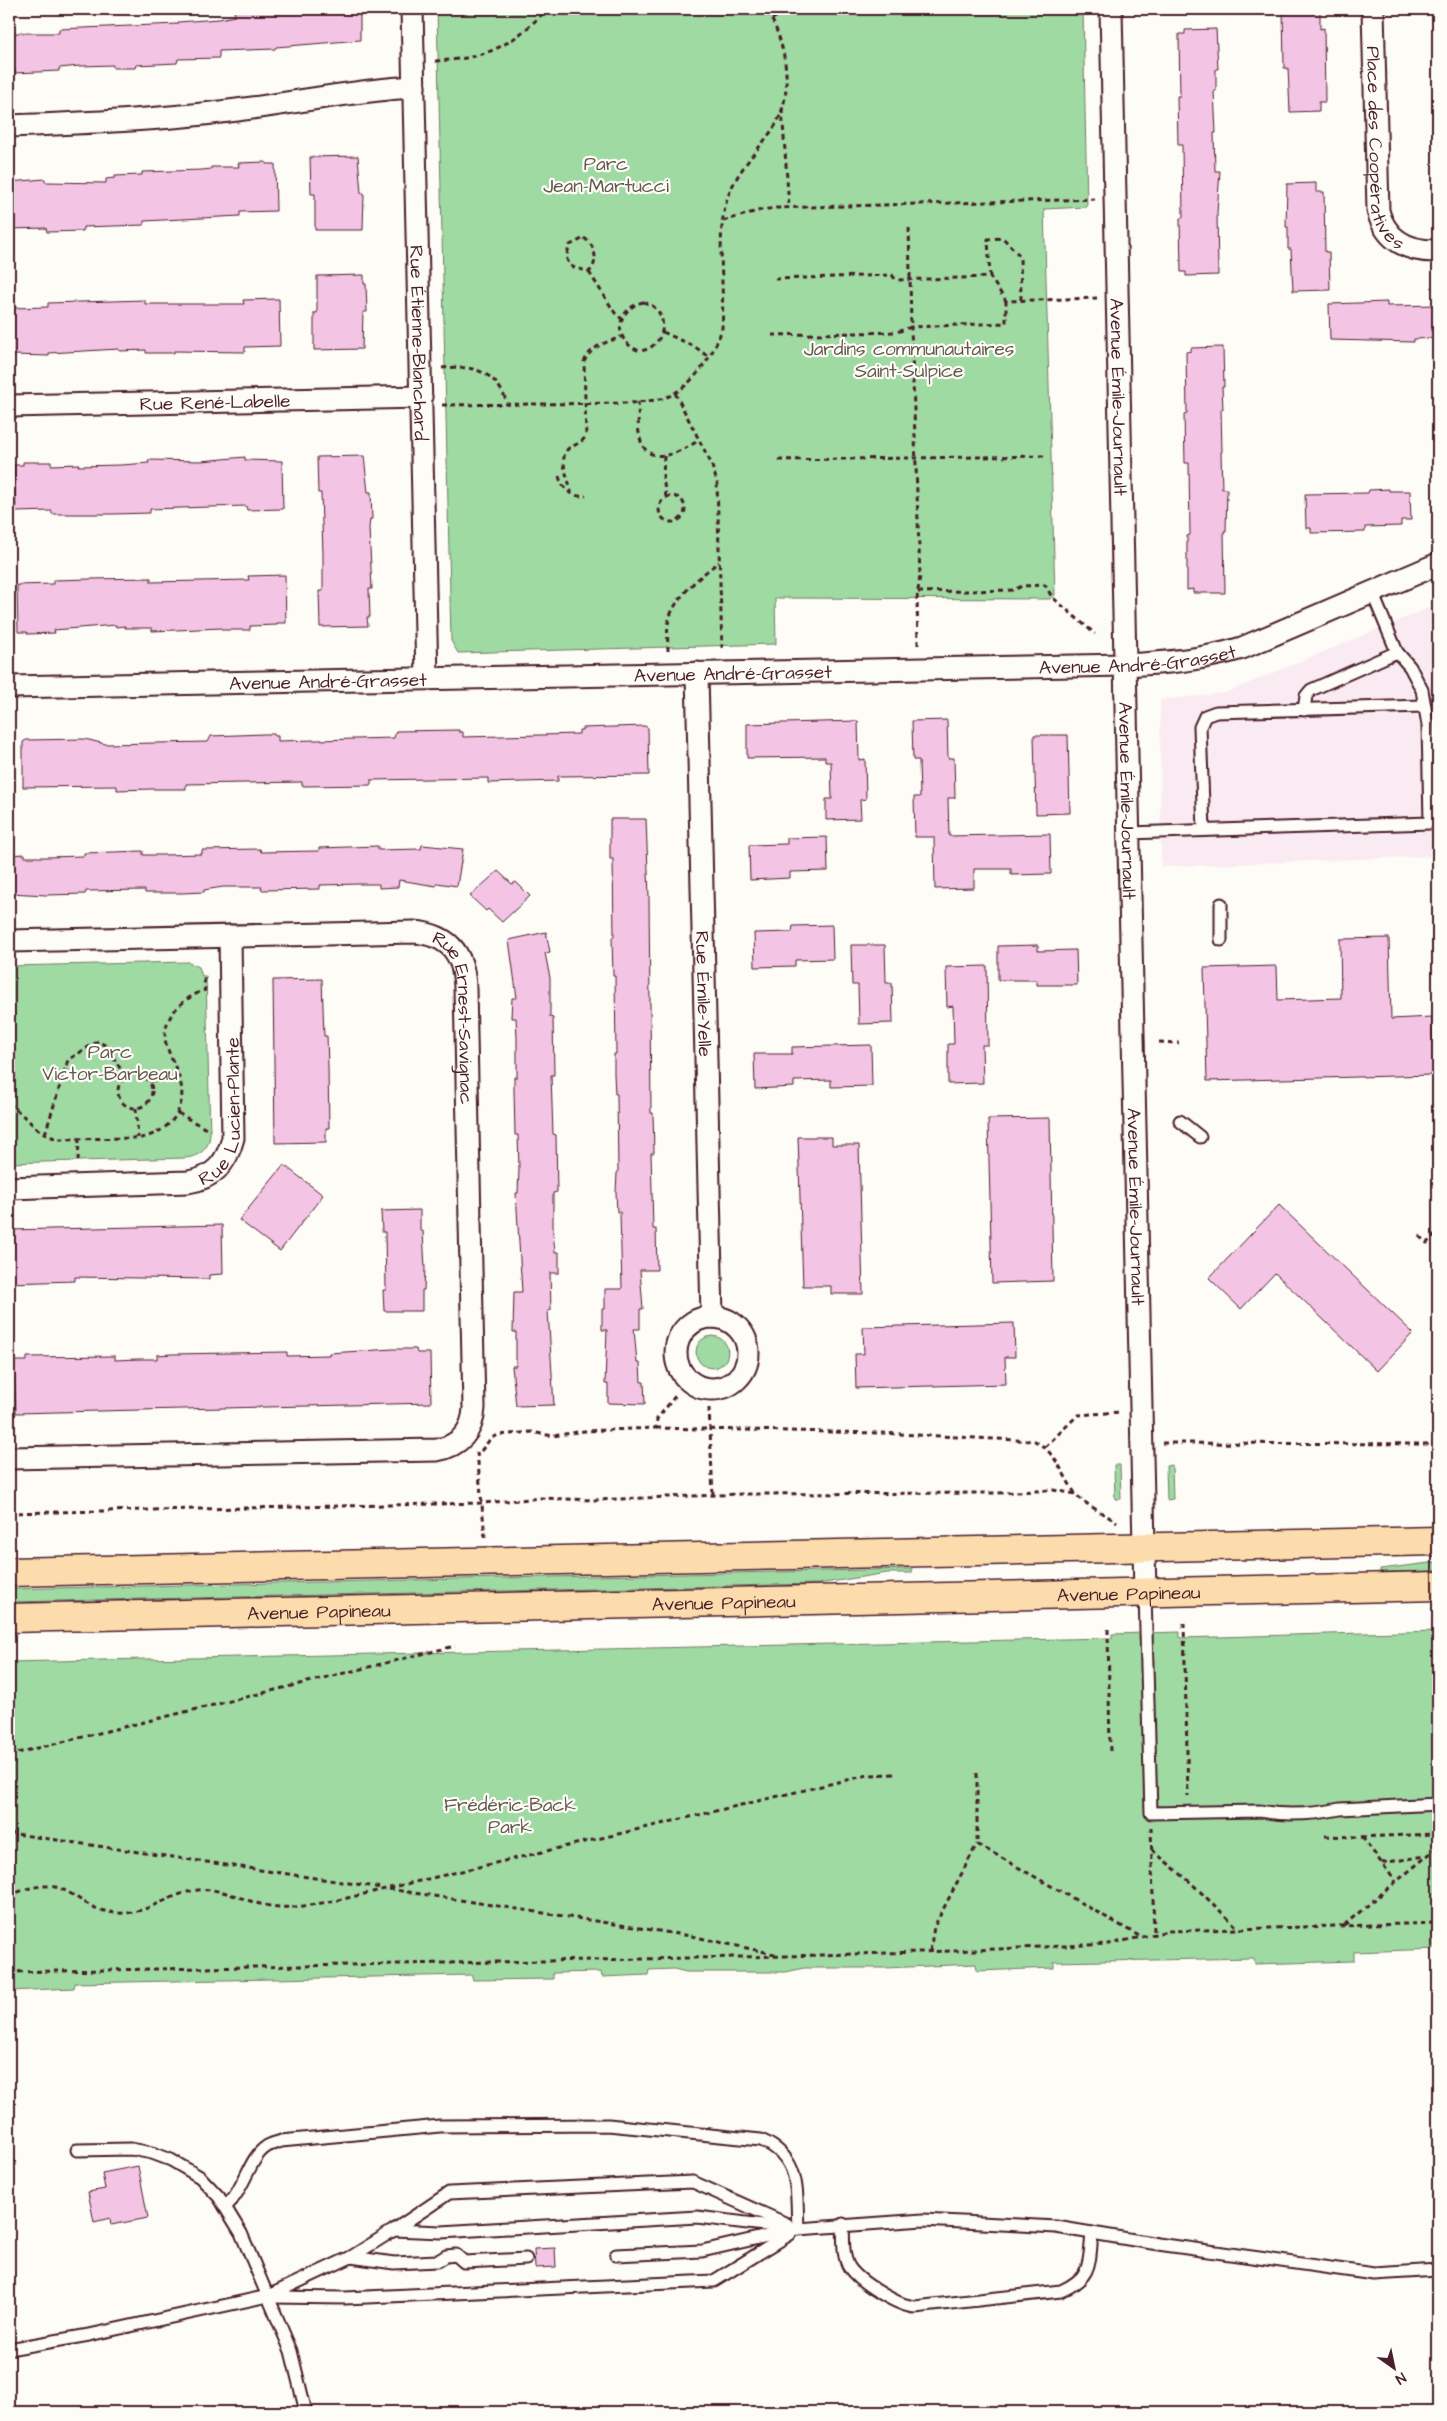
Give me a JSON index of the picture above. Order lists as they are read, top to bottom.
{
  "streets": {
    "main road": ["Avenue Papineau"],
    "street": [
      "Place des Coopératives",
      "Rue Étienne-Blanchard",
      "Avenue Émile-Journault",
      "Rue René-Labelle",
      "Avenue André-Grasset",
      "Rue Émile-Yelle",
      "Rue Ernest-Savignac",
      "Rue Lucien-Plante"
    ]
  },
  "crossings": [
    ["Rue Étienne-Blanchard", "Rue René-Labelle"],
    ["Rue Étienne-Blanchard", "Avenue André-Grasset"],
    ["Avenue Émile-Journault", "Avenue André-Grasset"],
    ["Avenue Émile-Journault", "Avenue Papineau"],
    ["Avenue André-Grasset", "Rue Émile-Yelle"],
    ["Rue Ernest-Savignac", "Rue Lucien-Plante"]
  ],
  "parks": [
    "Parc Jean-Martucci",
    "Jardins communautaires Saint-Sulpice",
    "Parc Victor-Barbeau",
    "Frédéric-Back Park"
  ],
  "north": "bottom right"
}
